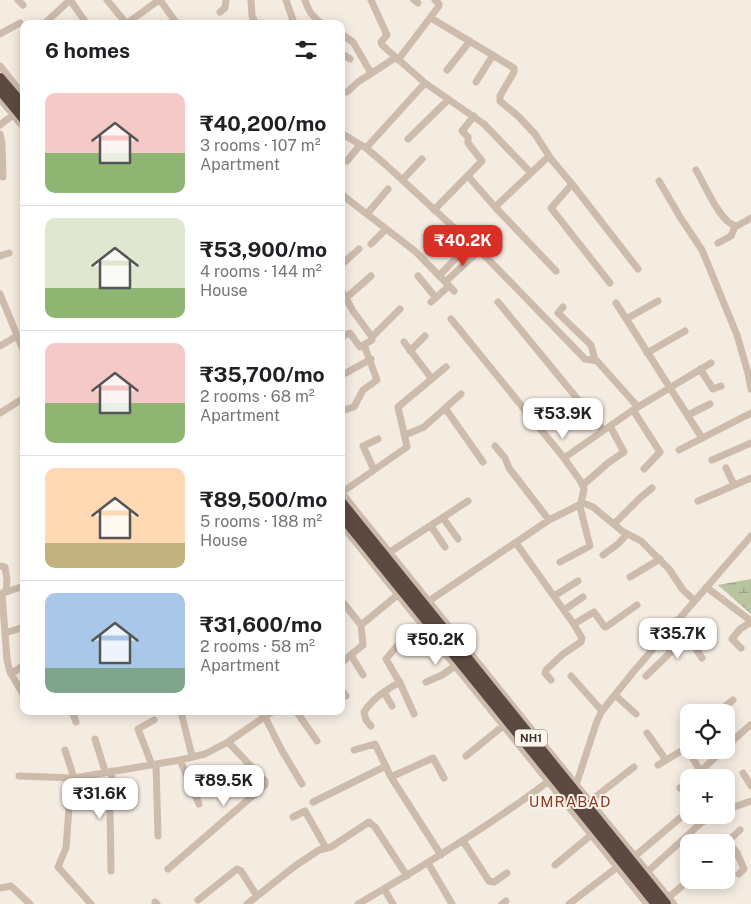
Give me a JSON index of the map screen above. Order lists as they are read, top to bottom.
{
  "streets": {
    "highway": ["NH1"]
  },
  "districts": ["UMRABAD"],
  "page": {
    "heading": "6 homes",
    "list": [
      {
        "name": "₹40,200/mo",
        "note": "3 rooms · 107 m² · Apartment"
      },
      {
        "name": "₹53,900/mo",
        "note": "4 rooms · 144 m² · House"
      },
      {
        "name": "₹35,700/mo",
        "note": "2 rooms · 68 m² · Apartment"
      },
      {
        "name": "₹89,500/mo",
        "note": "5 rooms · 188 m² · House"
      },
      {
        "name": "₹31,600/mo",
        "note": "2 rooms · 58 m² · Apartment"
      }
    ],
    "price": [
      "₹40.2K",
      "₹53.9K",
      "₹35.7K",
      "₹50.2K",
      "₹89.5K",
      "₹31.6K"
    ],
    "map_buttons": ["+", "−"]
  }
}
